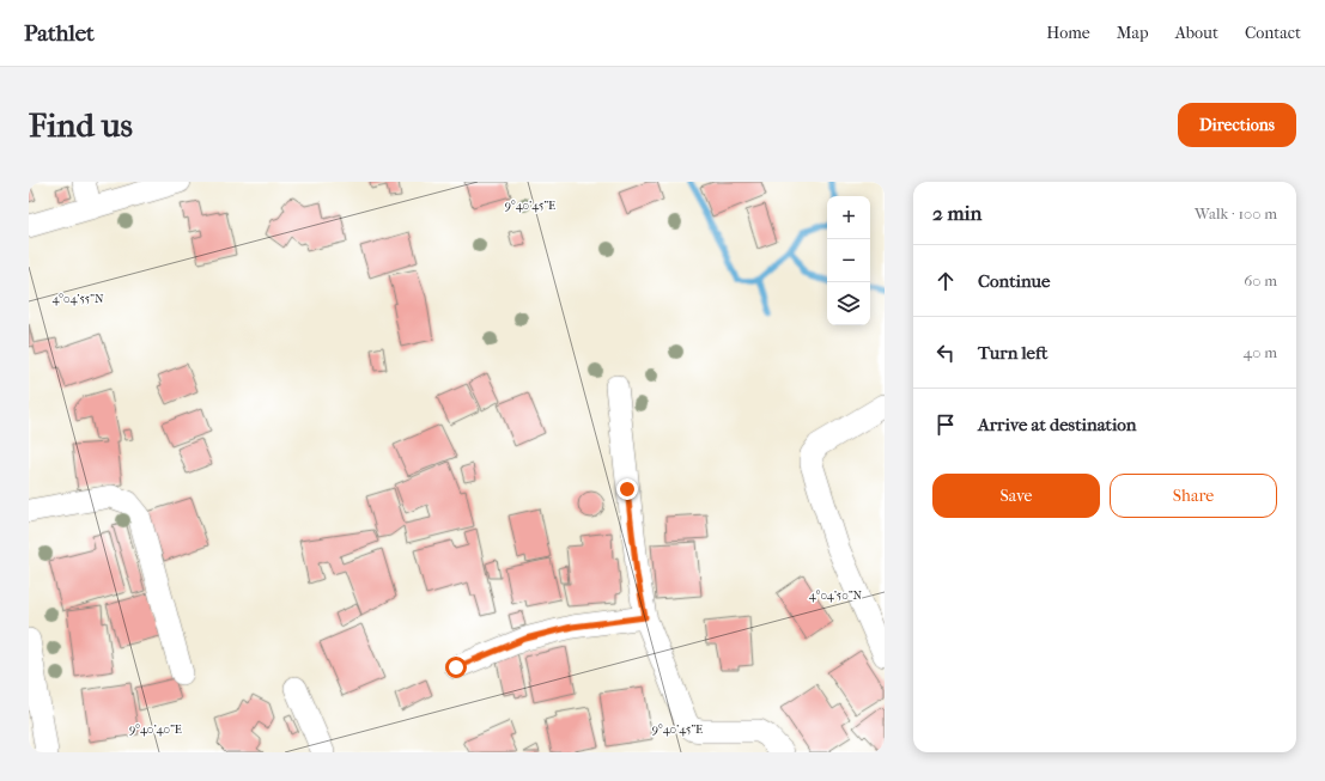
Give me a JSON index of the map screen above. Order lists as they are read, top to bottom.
{
  "page": {
    "header": "Pathlet",
    "nav": [
      "Home",
      "Map",
      "About",
      "Contact"
    ],
    "buttons": [
      "Directions",
      ["Save", "Share"]
    ],
    "title": "Find us",
    "heading": ["2 min", "Walk · 100 m"],
    "map_buttons": ["+", "−"],
    "list": [
      ["Continue", "60 m"],
      ["Turn left", "40 m"],
      "Arrive at destination"
    ]
  },
  "coordinates": [
    "9°40'45\"E",
    "4°04'55\"N",
    "4°04'50\"N",
    "9°40'40\"E"
  ]
}
